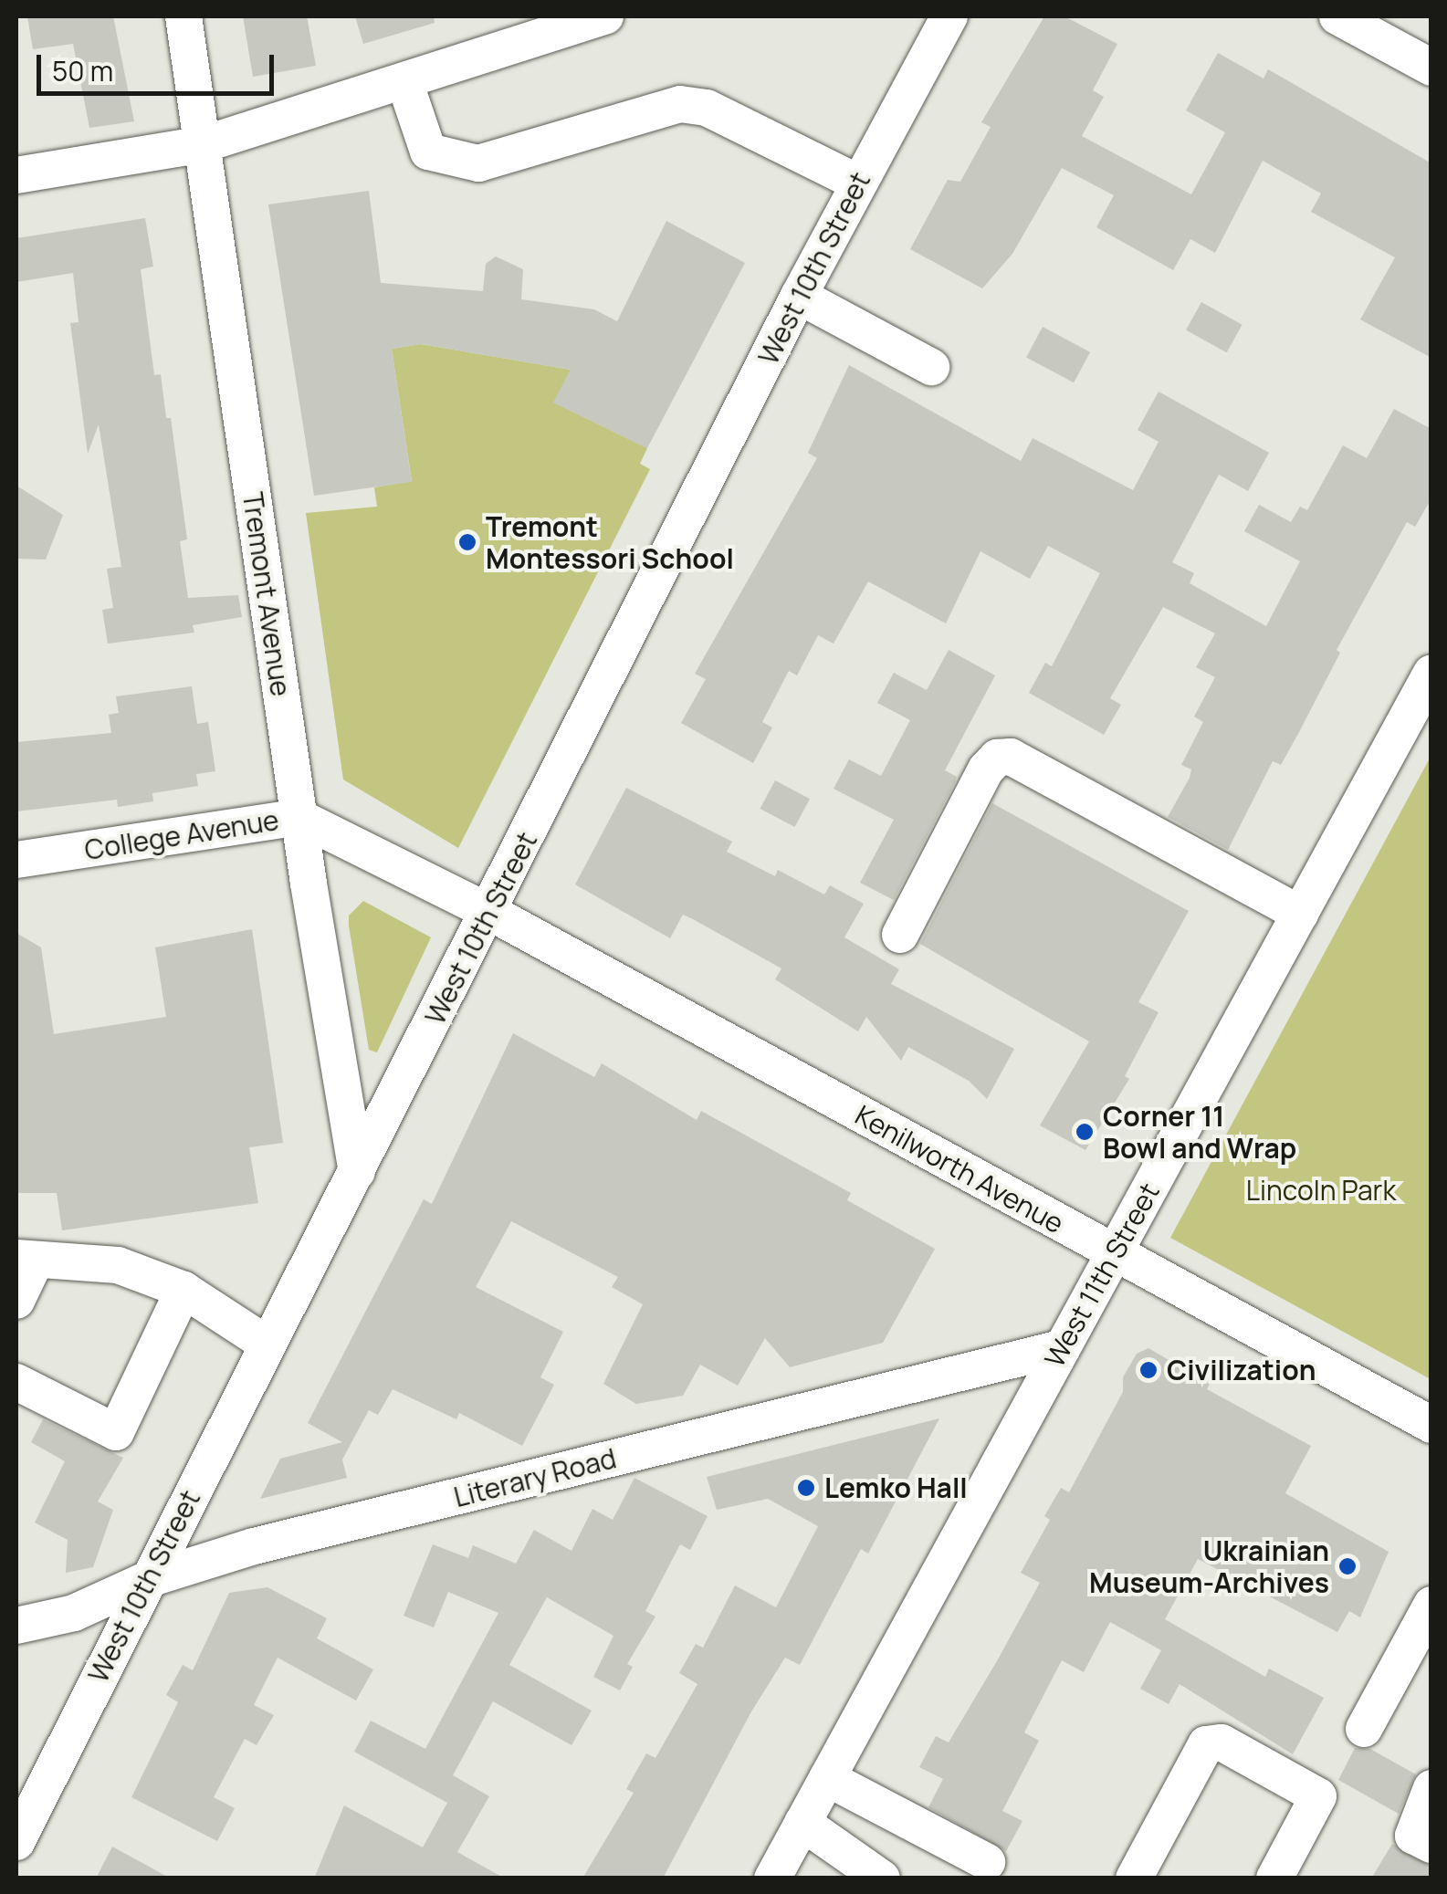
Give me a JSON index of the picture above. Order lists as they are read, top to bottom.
{
  "streets": {
    "street": [
      "West 10th Street",
      "Tremont Avenue",
      "College Avenue",
      "Kenilworth Avenue",
      "West 11th Street",
      "Literary Road"
    ]
  },
  "crossings": [
    ["West 10th Street", "Tremont Avenue"],
    ["West 10th Street", "College Avenue"],
    ["West 10th Street", "Kenilworth Avenue"],
    ["West 10th Street", "Literary Road"],
    ["Tremont Avenue", "College Avenue"],
    ["College Avenue", "Kenilworth Avenue"],
    ["Kenilworth Avenue", "West 11th Street"],
    ["West 11th Street", "Literary Road"]
  ],
  "parks": ["Lincoln Park"],
  "places": [
    "Tremont Montessori School",
    "Corner 11 Bowl and Wrap",
    "Civilization",
    "Lemko Hall",
    "Ukrainian Museum-Archives"
  ],
  "scale_bar": "50 m"
}
